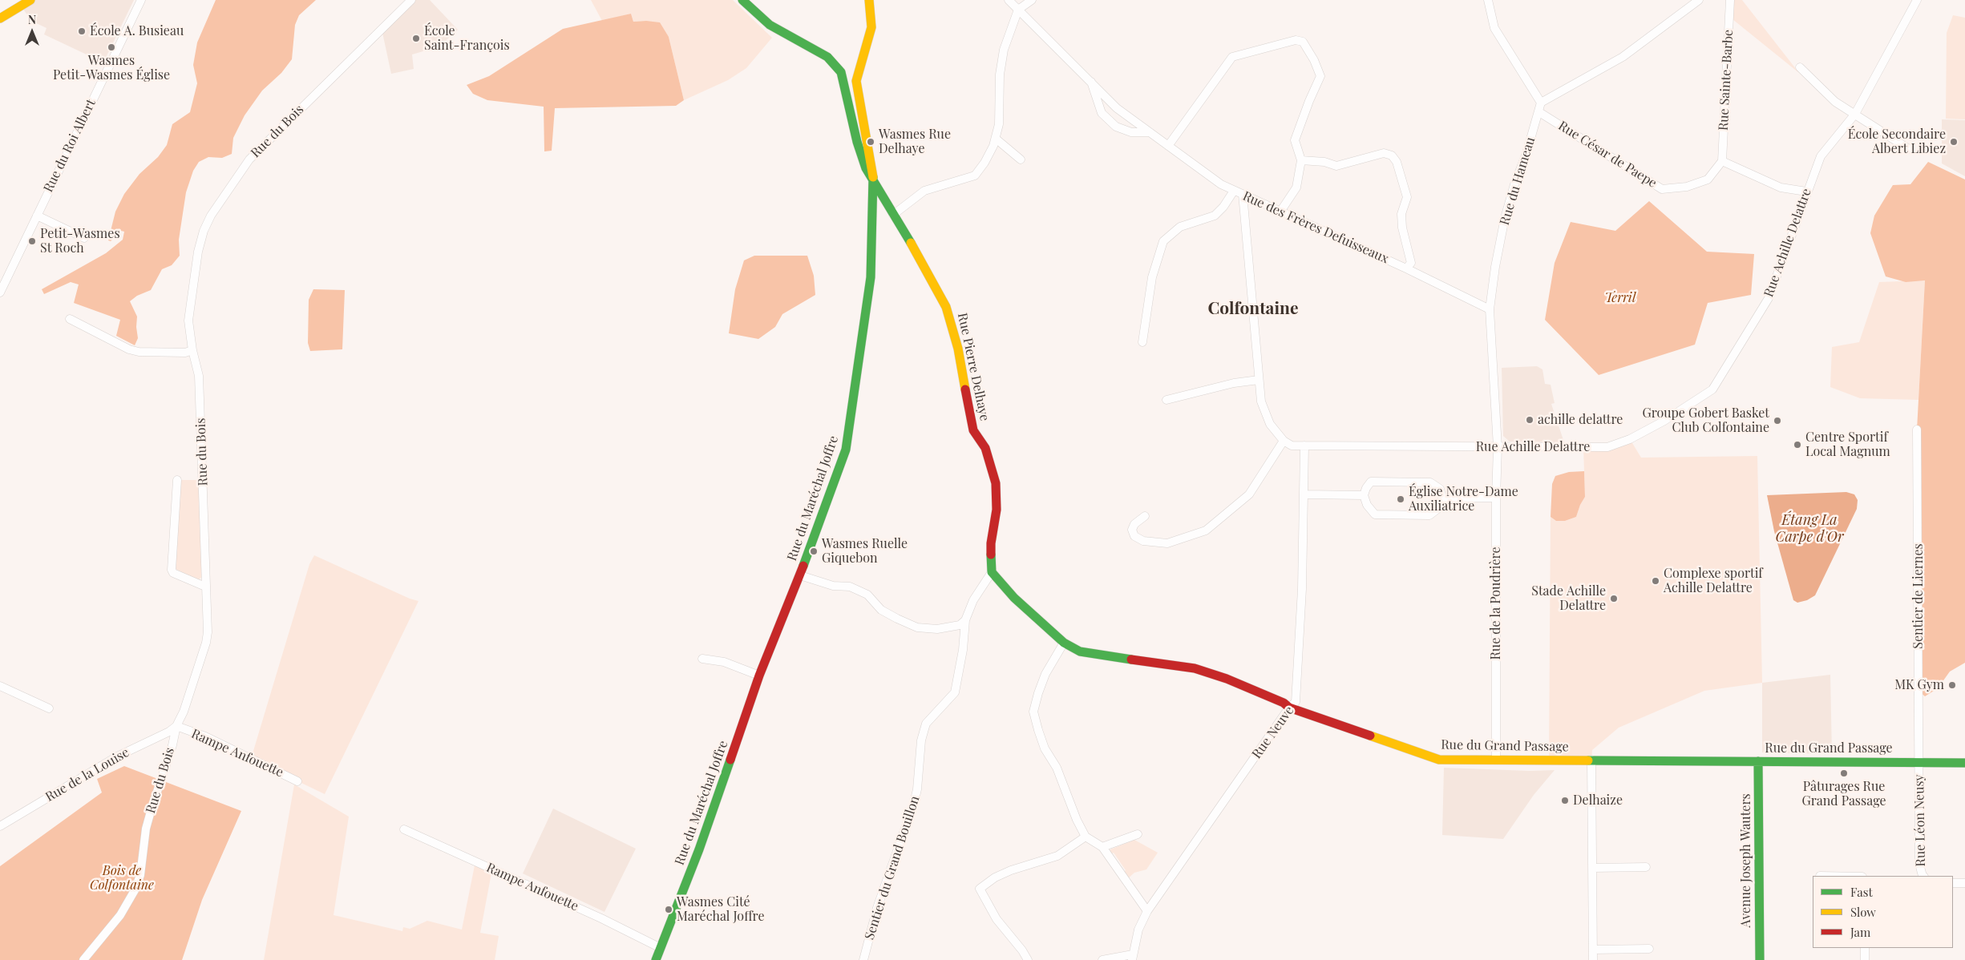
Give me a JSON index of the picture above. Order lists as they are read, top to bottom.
{
  "streets": {
    "street": [
      "Rue Sainte-Barbe",
      "Rue du Bois",
      "Rue du Roi Albert",
      "Rue César de Paepe",
      "Rue du Hameau",
      "Rue des Frères Defuisseaux",
      "Rue Achille Delattre",
      "Rue Pierre Delhaye",
      "Rue du Maréchal Joffre",
      "Sentier de Liernes",
      "Rue de la Poudrière",
      "Rue Neuve",
      "Rue du Grand Passage",
      "Rampe Anfouette",
      "Rue de la Louise",
      "Rue Léon Neusy",
      "Avenue Joseph Wauters",
      "Sentier du Grand Bouillon"
    ]
  },
  "crossings": [
    ["Rue Sainte-Barbe", "Rue César de Paepe"],
    ["Rue du Bois", "Rampe Anfouette"],
    ["Rue du Bois", "Rue de la Louise"],
    ["Rue César de Paepe", "Rue du Hameau"],
    ["Rue du Hameau", "Rue des Frères Defuisseaux"],
    ["Rue du Hameau", "Rue Achille Delattre"],
    ["Rue du Hameau", "Rue de la Poudrière"],
    ["Rue Achille Delattre", "Rue de la Poudrière"],
    ["Rue Achille Delattre", "Rue Neuve"],
    ["Rue Pierre Delhaye", "Rue du Maréchal Joffre"],
    ["Rue Pierre Delhaye", "Rue du Grand Passage"],
    ["Rue Pierre Delhaye", "Sentier du Grand Bouillon"],
    ["Rue du Maréchal Joffre", "Rampe Anfouette"],
    ["Sentier de Liernes", "Rue du Grand Passage"],
    ["Sentier de Liernes", "Rue Léon Neusy"],
    ["Rue de la Poudrière", "Rue du Grand Passage"],
    ["Rue Neuve", "Rue du Grand Passage"],
    ["Rue du Grand Passage", "Rue Léon Neusy"],
    ["Rue du Grand Passage", "Avenue Joseph Wauters"],
    ["Rue du Grand Passage", "Sentier du Grand Bouillon"],
    ["Rampe Anfouette", "Rue de la Louise"]
  ],
  "districts": ["Colfontaine"],
  "water": ["Étang La Carpe d'Or"],
  "parks": ["Terril", "Bois de Colfontaine"],
  "places": [
    "École A. Busieau",
    "École Saint-François",
    "Wasmes Petit-Wasmes Église",
    "Wasmes Rue Delhaye",
    "École Secondaire Albert Libiez",
    "Petit-Wasmes St Roch",
    "achille delattre",
    "Groupe Gobert Basket Club Colfontaine",
    "Centre Sportif Local Magnum",
    "Église Notre-Dame Auxiliatrice",
    "Wasmes Ruelle Giquebon",
    "Complexe sportif Achille Delattre",
    "Stade Achille Delattre",
    "MK Gym",
    "Pâturages Rue Grand Passage",
    "Delhaize",
    "Wasmes Cité Maréchal Joffre"
  ],
  "legend": ["Fast", "Slow", "Jam"],
  "north": "top"
}
